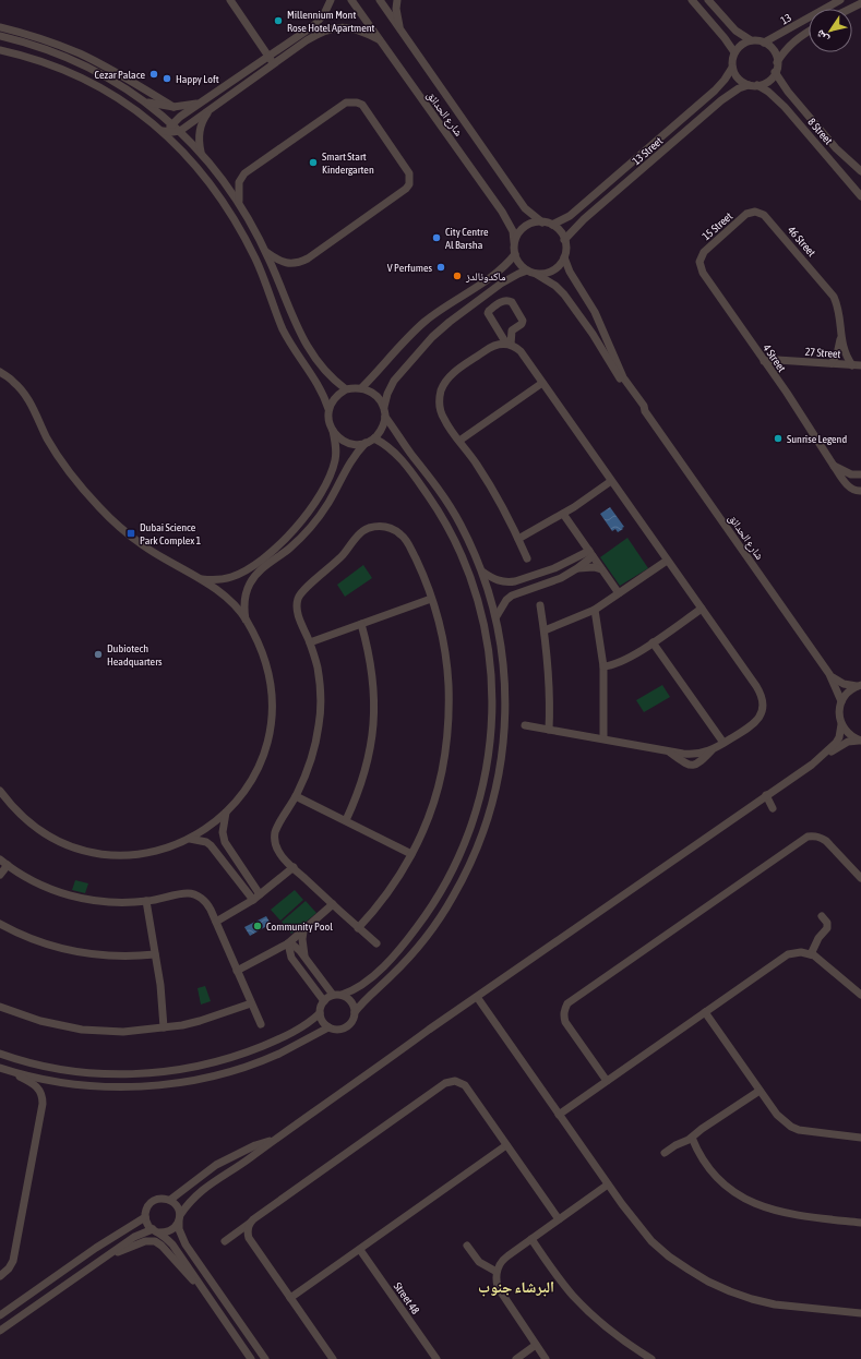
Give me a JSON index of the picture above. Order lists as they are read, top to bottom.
{
  "streets": {
    "street": [
      "13",
      "شارع الحدائق",
      "8 Street",
      "13 Street",
      "15 Street",
      "46 Street",
      "27 Street",
      "4 Street",
      "Street 48"
    ]
  },
  "crossings": [
    ["13", "8 Street"],
    ["13", "13 Street"],
    ["شارع الحدائق", "13 Street"],
    ["8 Street", "13 Street"],
    ["15 Street", "46 Street"],
    ["15 Street", "4 Street"],
    ["46 Street", "27 Street"],
    ["27 Street", "4 Street"]
  ],
  "districts": ["البرشاء جنوب"],
  "places": {
    "other": [
      "Millennium Mont Rose Hotel Apartment",
      "Cezar Palace",
      "Happy Loft",
      "Smart Start Kindergarten",
      "City Centre Al Barsha",
      "V Perfumes",
      "ماكدونالدز",
      "Sunrise Legend",
      "Dubiotech Headquarters",
      "Community Pool"
    ],
    "transit": ["Dubai Science Park Complex 1"]
  },
  "north": "bottom left"
}
